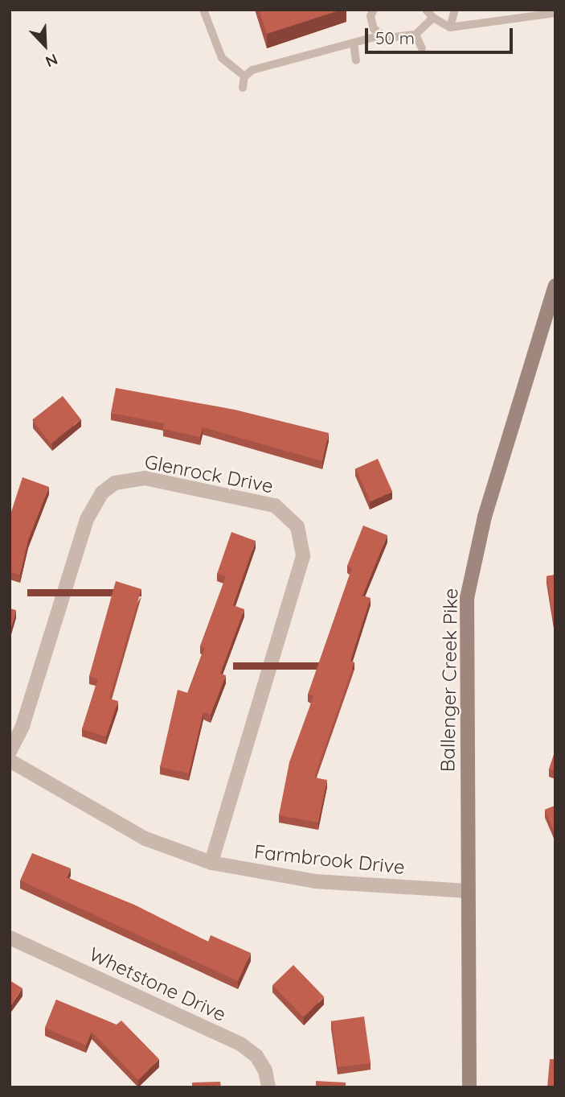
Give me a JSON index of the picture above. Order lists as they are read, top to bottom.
{
  "streets": {
    "main road": ["Ballenger Creek Pike"],
    "street": ["Glenrock Drive", "Farmbrook Drive", "Whetstone Drive"]
  },
  "crossings": [
    ["Glenrock Drive", "Farmbrook Drive"],
    ["Ballenger Creek Pike", "Farmbrook Drive"]
  ],
  "scale_bar": "50 m",
  "north": "bottom right"
}
